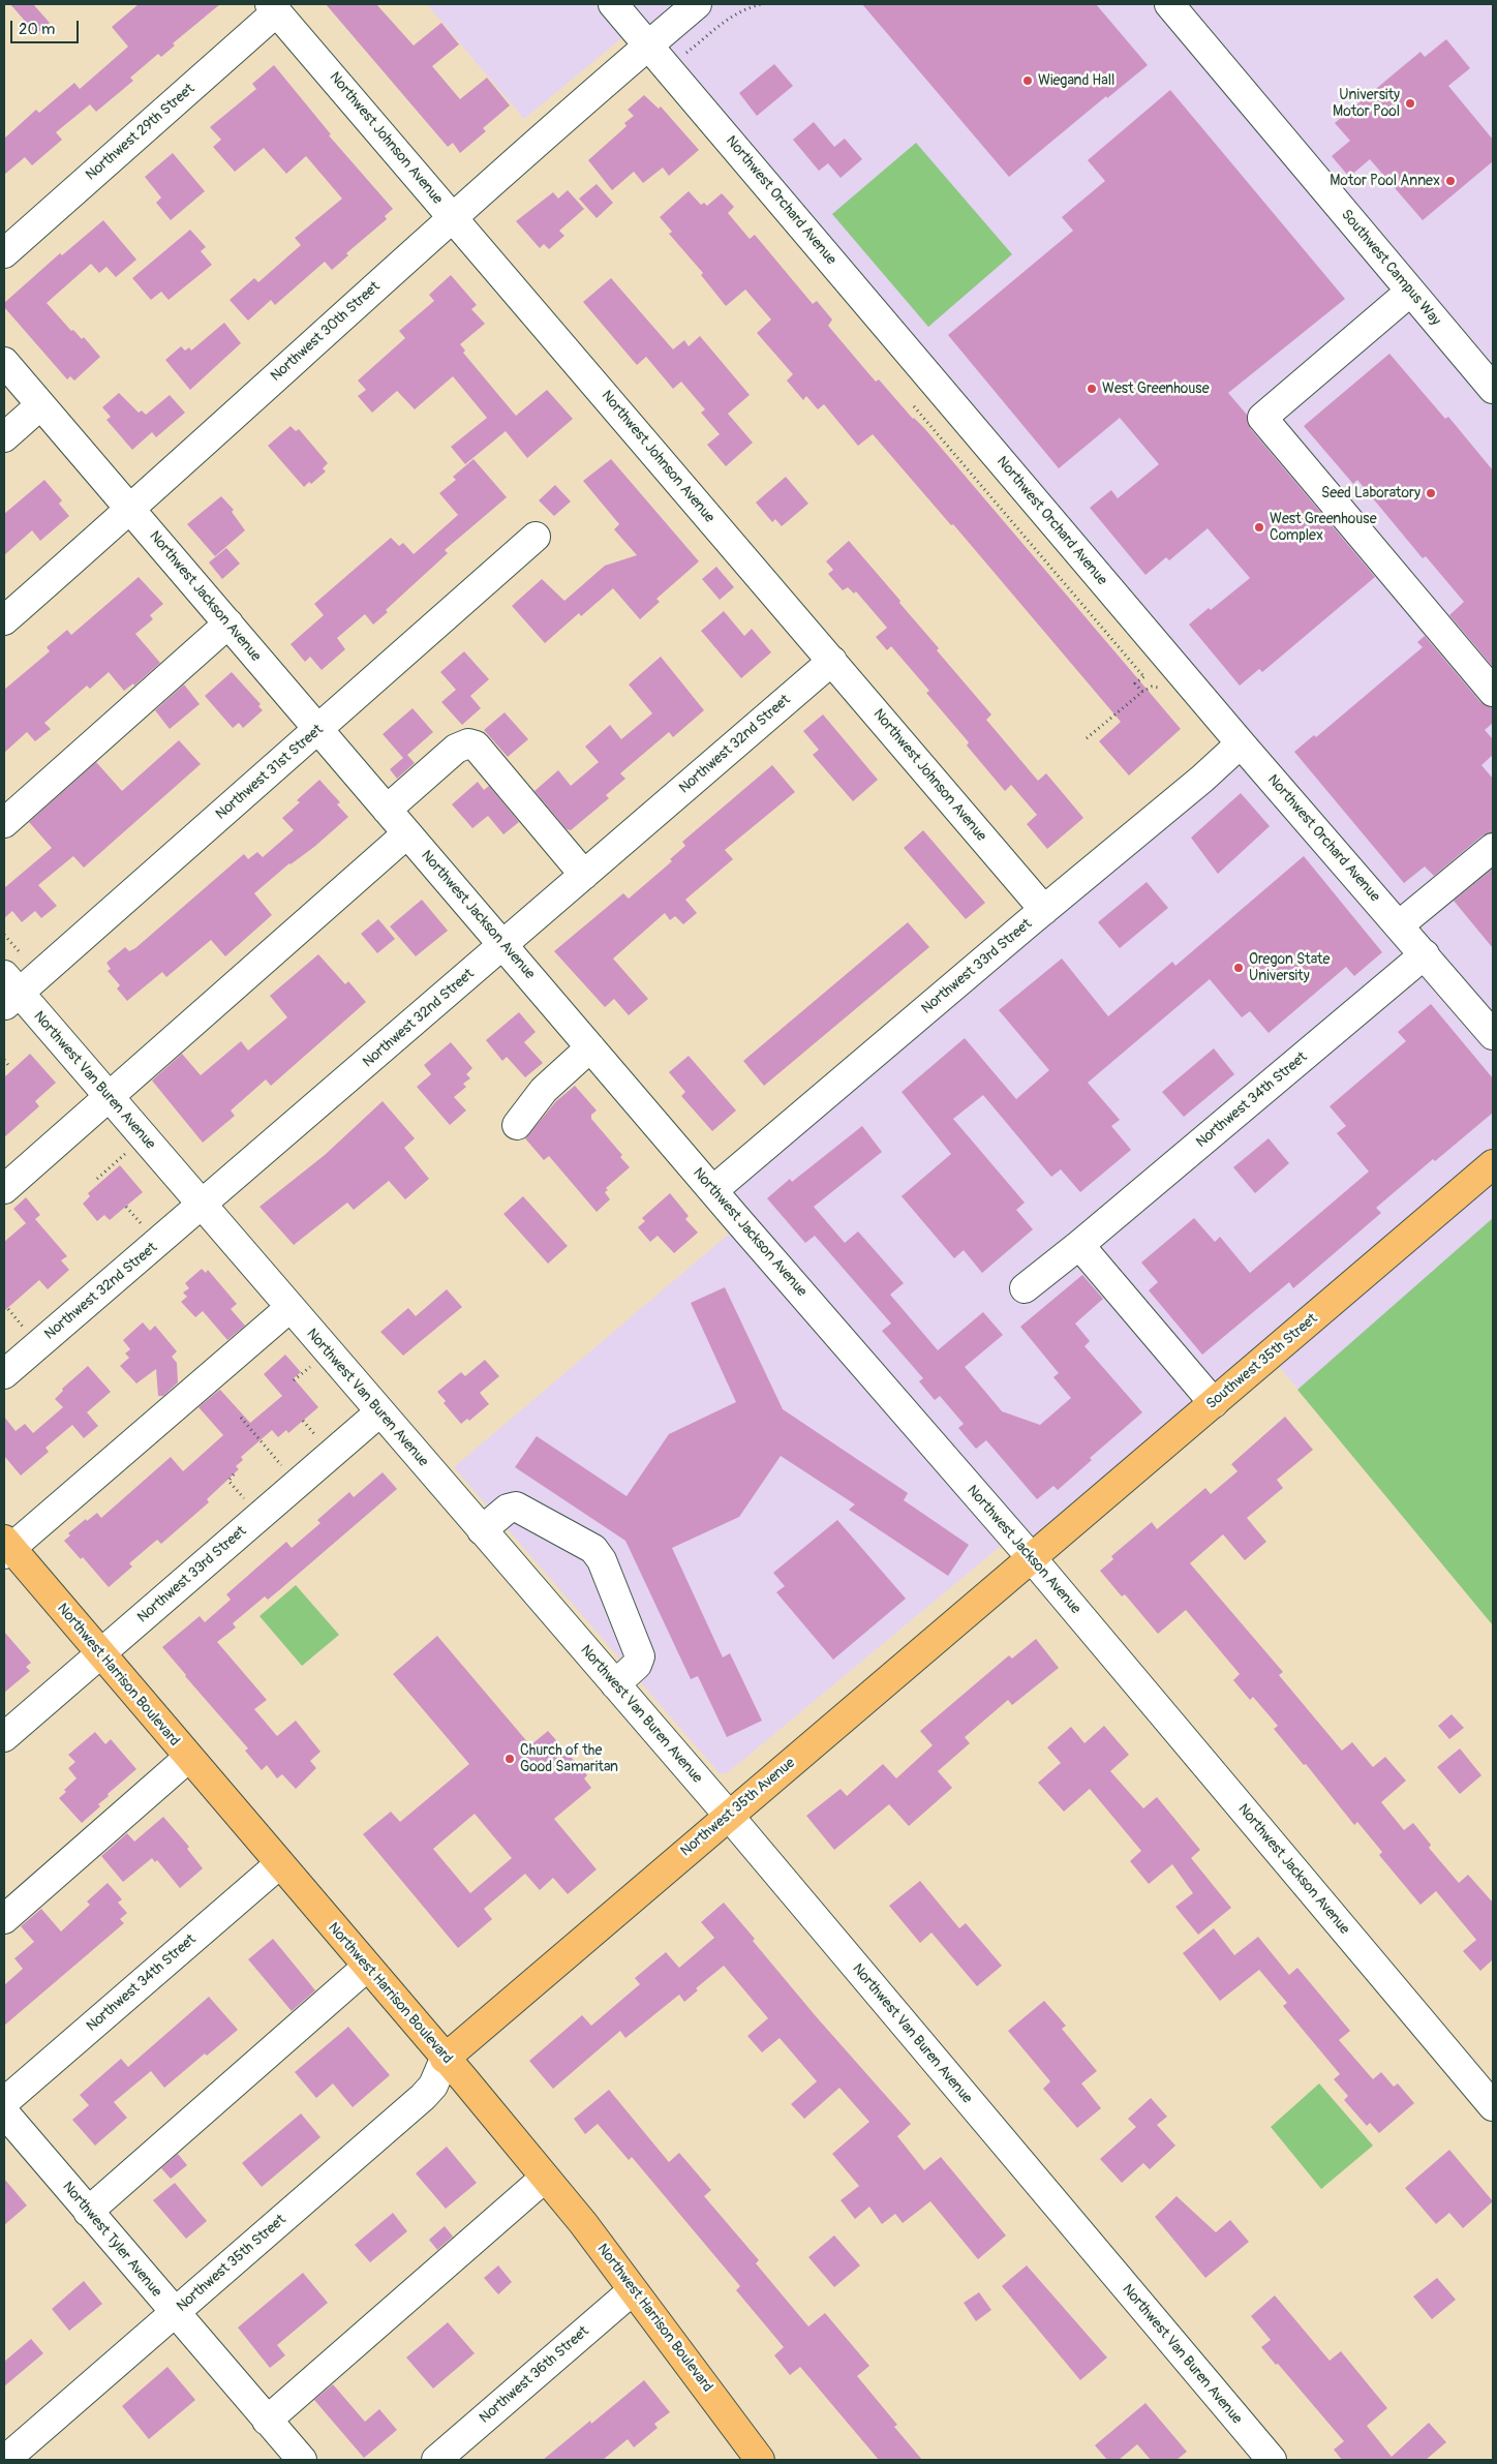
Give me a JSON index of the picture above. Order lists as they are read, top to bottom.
{
  "streets": {
    "main road": ["Southwest 35th Street", "Northwest Harrison Boulevard", "Northwest 35th Avenue"],
    "street": [
      "Northwest 29th Street",
      "Northwest Johnson Avenue",
      "Northwest Orchard Avenue",
      "Southwest Campus Way",
      "Northwest 30th Street",
      "Northwest Jackson Avenue",
      "Northwest 32nd Street",
      "Northwest 31st Street",
      "Northwest 33rd Street",
      "Northwest Van Buren Avenue",
      "Northwest 34th Street",
      "Northwest Tyler Avenue",
      "Northwest 35th Street",
      "Northwest 36th Street"
    ]
  },
  "crossings": [
    ["Northwest 29th Street", "Northwest Johnson Avenue"],
    ["Northwest Johnson Avenue", "Northwest 30th Street"],
    ["Northwest Johnson Avenue", "Northwest 32nd Street"],
    ["Northwest Johnson Avenue", "Northwest 33rd Street"],
    ["Northwest Orchard Avenue", "Northwest 30th Street"],
    ["Northwest Orchard Avenue", "Northwest 33rd Street"],
    ["Northwest Orchard Avenue", "Northwest 34th Street"],
    ["Northwest 30th Street", "Northwest Jackson Avenue"],
    ["Northwest Jackson Avenue", "Northwest 32nd Street"],
    ["Northwest Jackson Avenue", "Northwest 31st Street"],
    ["Northwest Jackson Avenue", "Northwest 33rd Street"],
    ["Northwest Jackson Avenue", "Southwest 35th Street"],
    ["Northwest Jackson Avenue", "Northwest 35th Avenue"],
    ["Northwest 32nd Street", "Northwest Van Buren Avenue"],
    ["Northwest 31st Street", "Northwest Van Buren Avenue"],
    ["Northwest 33rd Street", "Northwest Van Buren Avenue"],
    ["Northwest 33rd Street", "Northwest Harrison Boulevard"],
    ["Northwest Van Buren Avenue", "Northwest 35th Avenue"],
    ["Northwest 34th Street", "Northwest Harrison Boulevard"],
    ["Southwest 35th Street", "Northwest 35th Avenue"],
    ["Northwest Harrison Boulevard", "Northwest 35th Avenue"],
    ["Northwest Harrison Boulevard", "Northwest 35th Street"],
    ["Northwest Harrison Boulevard", "Northwest 36th Street"],
    ["Northwest 35th Avenue", "Northwest 35th Street"],
    ["Northwest Tyler Avenue", "Northwest 35th Street"]
  ],
  "places": [
    "Wiegand Hall",
    "University Motor Pool",
    "Motor Pool Annex",
    "West Greenhouse",
    "Seed Laboratory",
    "West Greenhouse Complex",
    "Oregon State University",
    "Church of the Good Samaritan"
  ],
  "scale_bar": "20 m"
}
